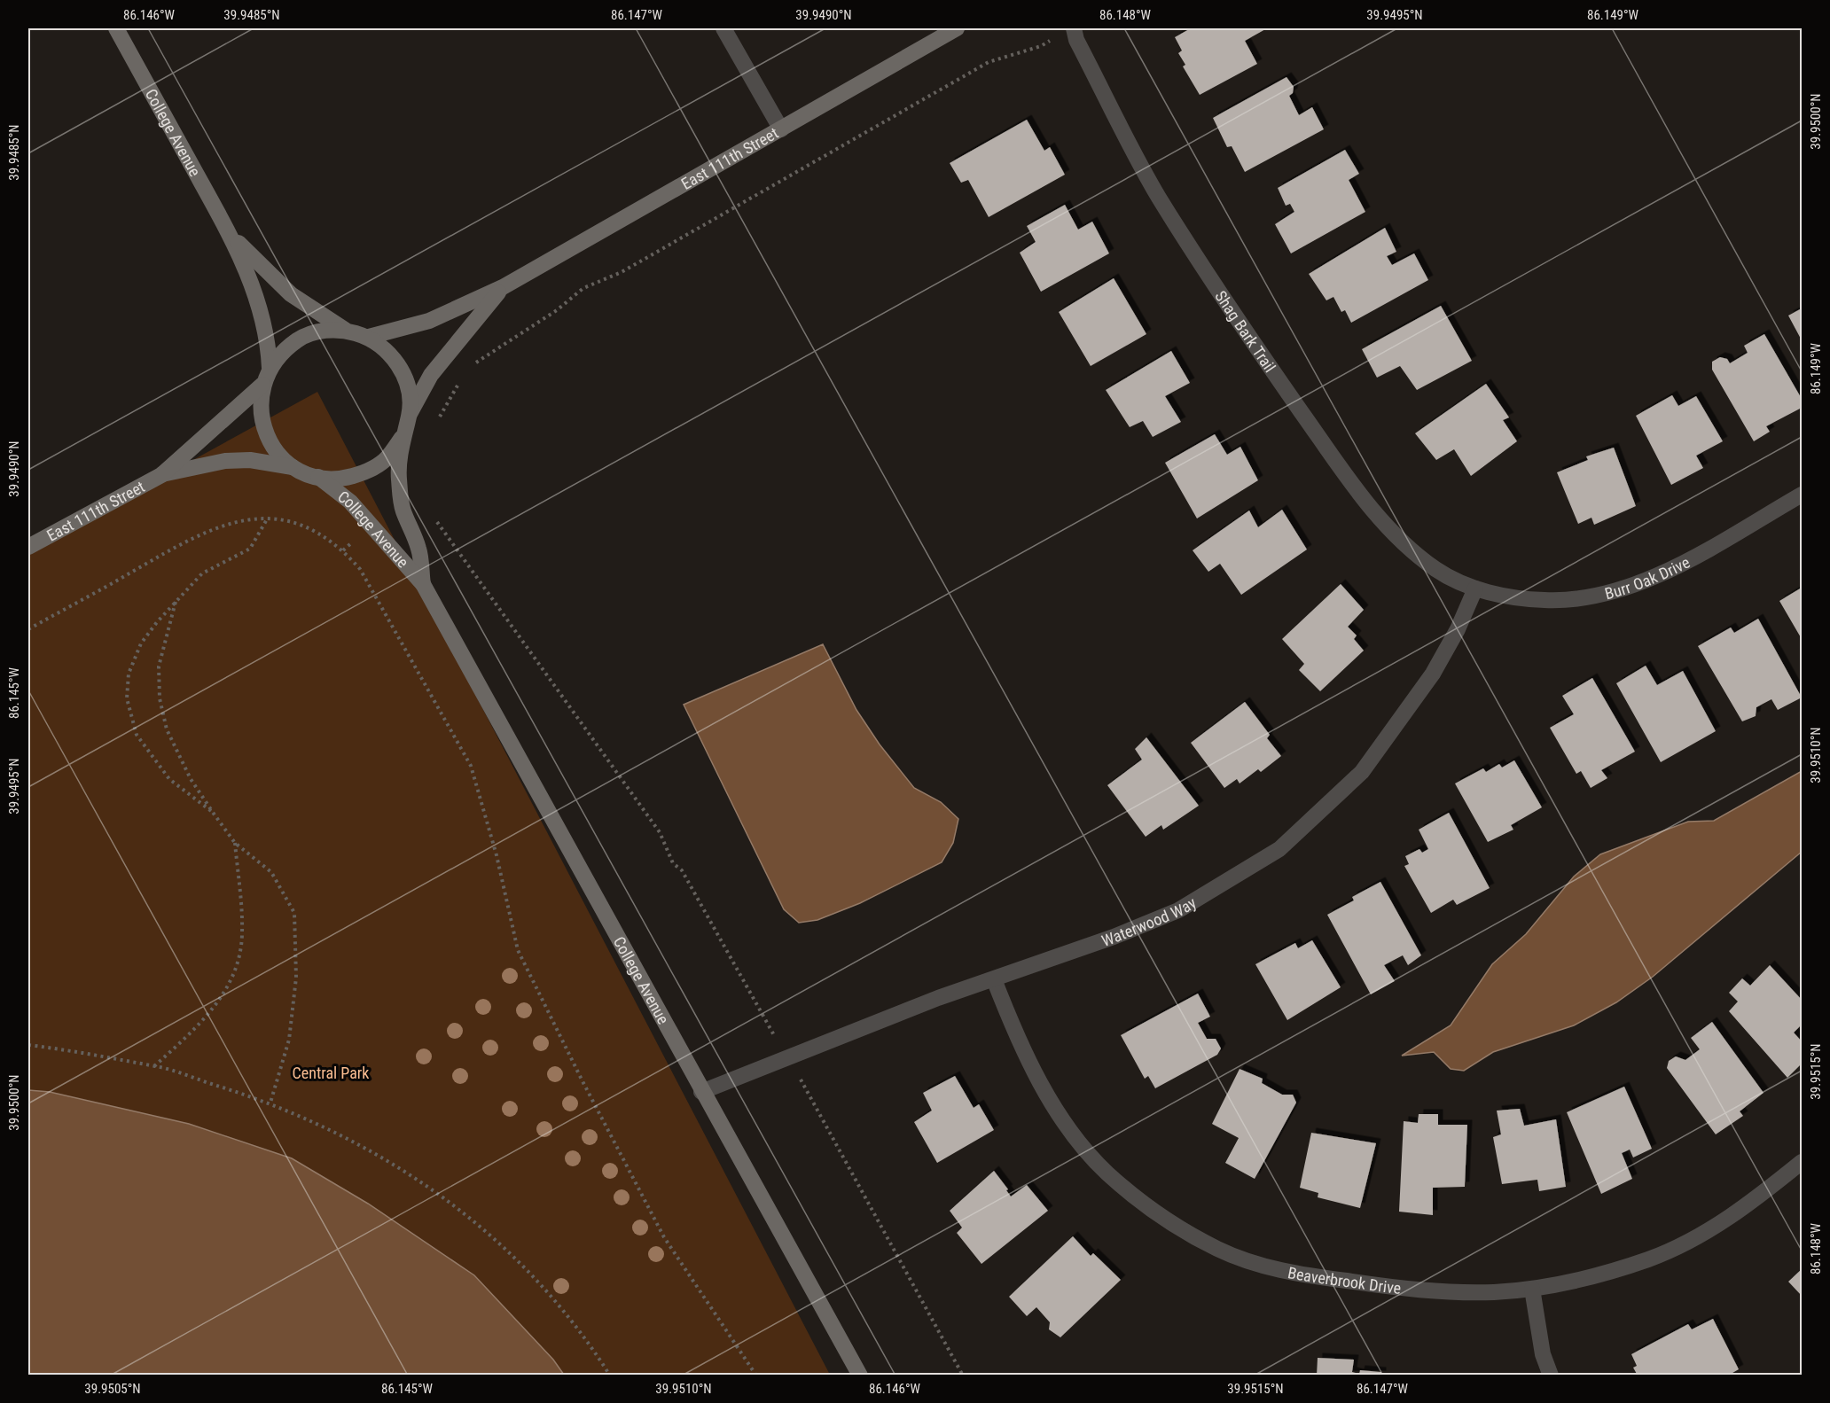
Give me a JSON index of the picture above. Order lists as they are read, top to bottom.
{
  "streets": {
    "main road": ["College Avenue", "East 111th Street"],
    "street": [
      "Shag Bark Trail",
      "Burr Oak Drive",
      "Waterwood Way",
      "Beaverbrook Drive"
    ]
  },
  "crossings": [
    ["College Avenue", "East 111th Street"],
    ["College Avenue", "Waterwood Way"],
    ["Shag Bark Trail", "Burr Oak Drive"],
    ["Shag Bark Trail", "Waterwood Way"],
    ["Burr Oak Drive", "Waterwood Way"],
    ["Waterwood Way", "Beaverbrook Drive"]
  ],
  "parks": ["Central Park"],
  "coordinates": [
    "86.146°W",
    "39.9485°N",
    "86.147°W",
    "39.9490°N",
    "86.148°W",
    "39.9495°N",
    "86.149°W",
    "39.9500°N",
    "86.145°W",
    "39.9510°N",
    "39.9515°N",
    "39.9505°N"
  ]
}
